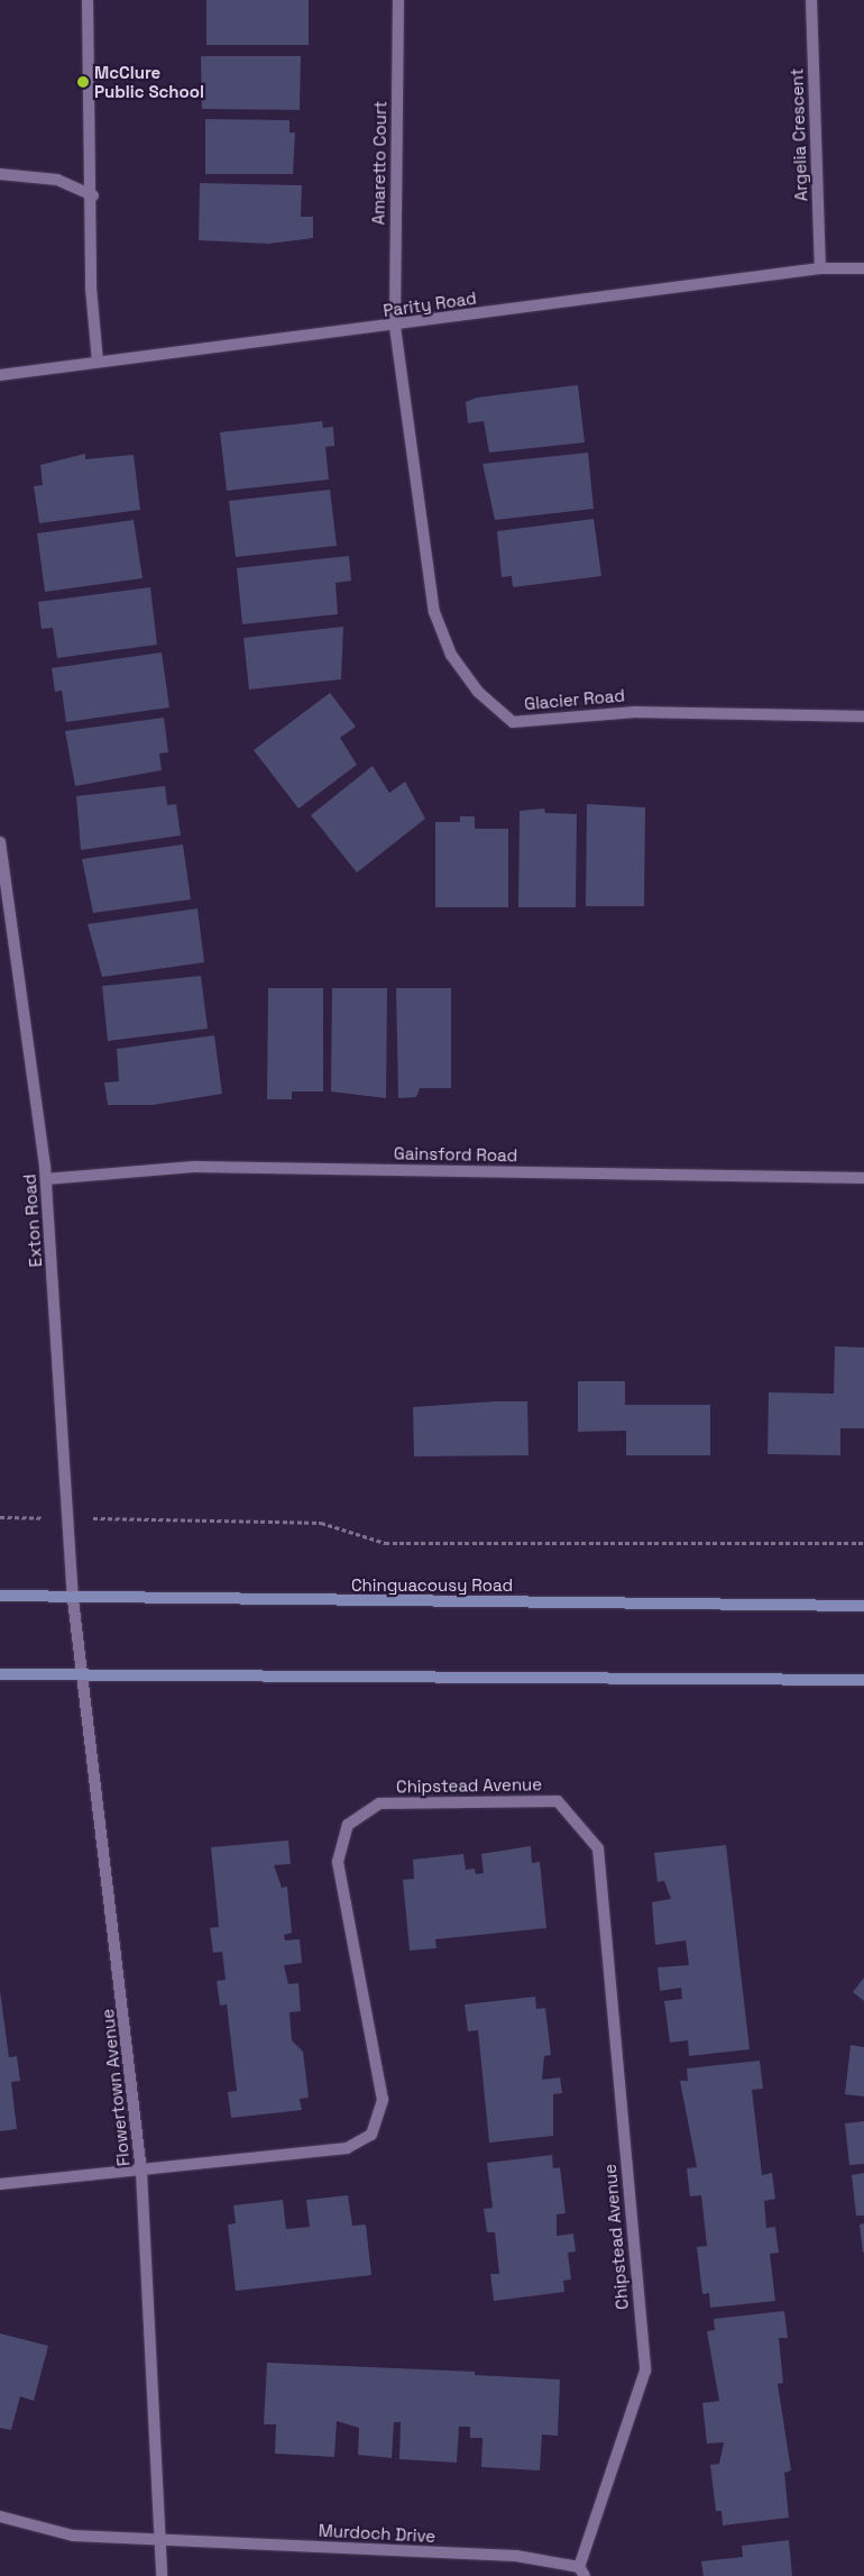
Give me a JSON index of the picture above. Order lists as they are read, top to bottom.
{
  "streets": {
    "main road": ["Chinguacousy Road"],
    "street": [
      "Argelia Crescent",
      "Amaretto Court",
      "Parity Road",
      "Glacier Road",
      "Gainsford Road",
      "Exton Road",
      "Chipstead Avenue",
      "Flowertown Avenue",
      "Murdoch Drive"
    ]
  },
  "crossings": [
    ["Argelia Crescent", "Parity Road"],
    ["Amaretto Court", "Parity Road"],
    ["Amaretto Court", "Glacier Road"],
    ["Parity Road", "Glacier Road"],
    ["Gainsford Road", "Exton Road"],
    ["Exton Road", "Chinguacousy Road"],
    ["Exton Road", "Flowertown Avenue"],
    ["Chinguacousy Road", "Flowertown Avenue"],
    ["Chipstead Avenue", "Flowertown Avenue"],
    ["Chipstead Avenue", "Murdoch Drive"],
    ["Flowertown Avenue", "Murdoch Drive"]
  ],
  "places": ["McClure Public School"]
}
